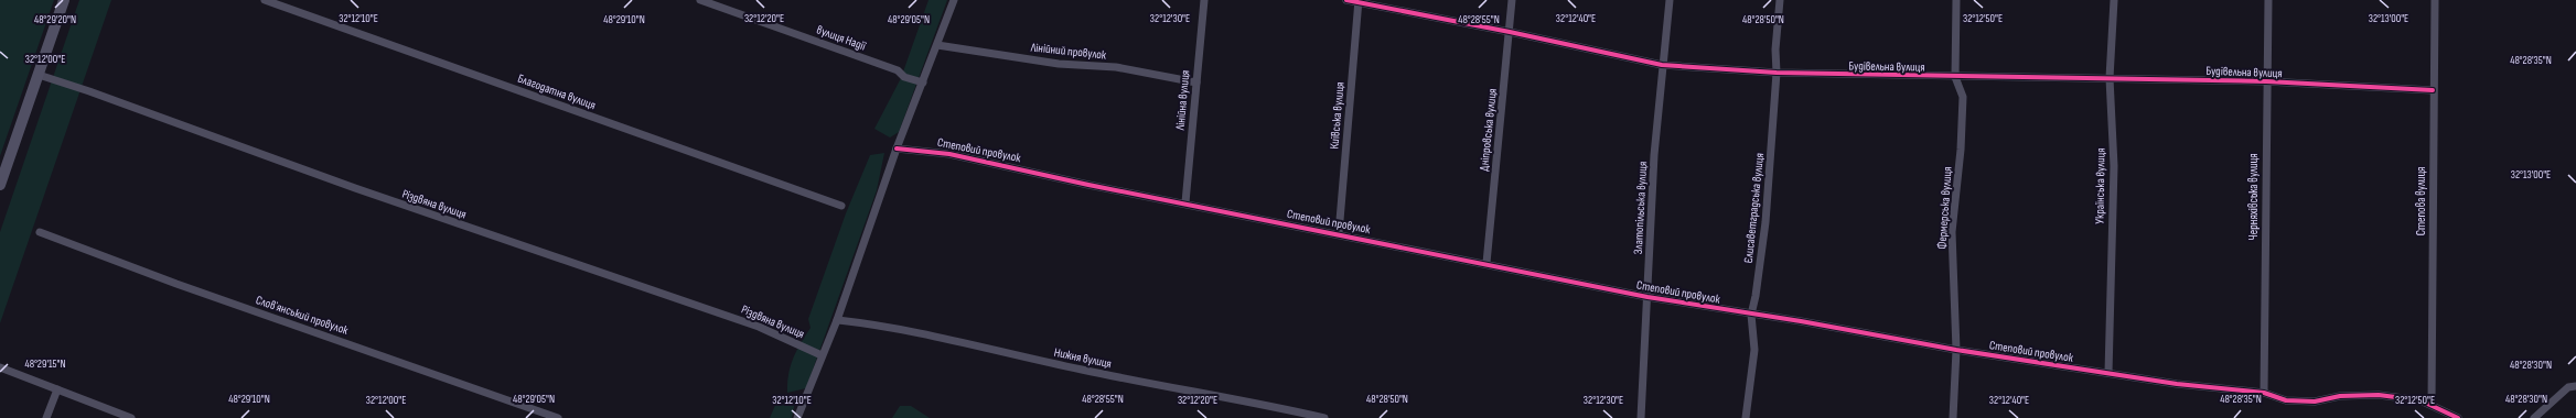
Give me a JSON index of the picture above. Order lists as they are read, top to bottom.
{
  "streets": {
    "street": [
      "вулиця Надії",
      "Лінійний провулок",
      "Будівельна вулиця",
      "Благодатна вулиця",
      "Лінійна вулиця",
      "Київська вулиця",
      "Дніпровська вулиця",
      "Степовий провулок",
      "Українська вулиця",
      "Черняхівська вулиця",
      "Степова вулиця",
      "Різдвяна вулиця",
      "Златопільська вулиця",
      "Єлисаветградська вулиця",
      "Фермерська вулиця",
      "Словʼянський провулок",
      "Нижня вулиця"
    ]
  },
  "crossings": [
    ["Лінійний провулок", "Лінійна вулиця"],
    ["Будівельна вулиця", "Київська вулиця"],
    ["Будівельна вулиця", "Дніпровська вулиця"],
    ["Будівельна вулиця", "Українська вулиця"],
    ["Будівельна вулиця", "Черняхівська вулиця"],
    ["Будівельна вулиця", "Степова вулиця"],
    ["Будівельна вулиця", "Златопільська вулиця"],
    ["Будівельна вулиця", "Єлисаветградська вулиця"],
    ["Будівельна вулиця", "Фермерська вулиця"],
    ["Лінійна вулиця", "Степовий провулок"],
    ["Київська вулиця", "Степовий провулок"],
    ["Дніпровська вулиця", "Степовий провулок"],
    ["Степовий провулок", "Українська вулиця"],
    ["Степовий провулок", "Черняхівська вулиця"],
    ["Степовий провулок", "Степова вулиця"],
    ["Степовий провулок", "Златопільська вулиця"],
    ["Степовий провулок", "Єлисаветградська вулиця"],
    ["Степовий провулок", "Фермерська вулиця"]
  ],
  "coordinates": [
    "32°12'10\"E",
    "32°12'30\"E",
    "32°12'40\"E",
    "32°12'50\"E",
    "32°13'00\"E",
    "32°12'20\"E",
    "48°29'20\"N",
    "48°29'10\"N",
    "48°29'05\"N",
    "48°28'55\"N",
    "48°28'50\"N",
    "32°12'00\"E",
    "48°28'35\"N",
    "48°29'15\"N",
    "48°28'30\"N"
  ]
}
